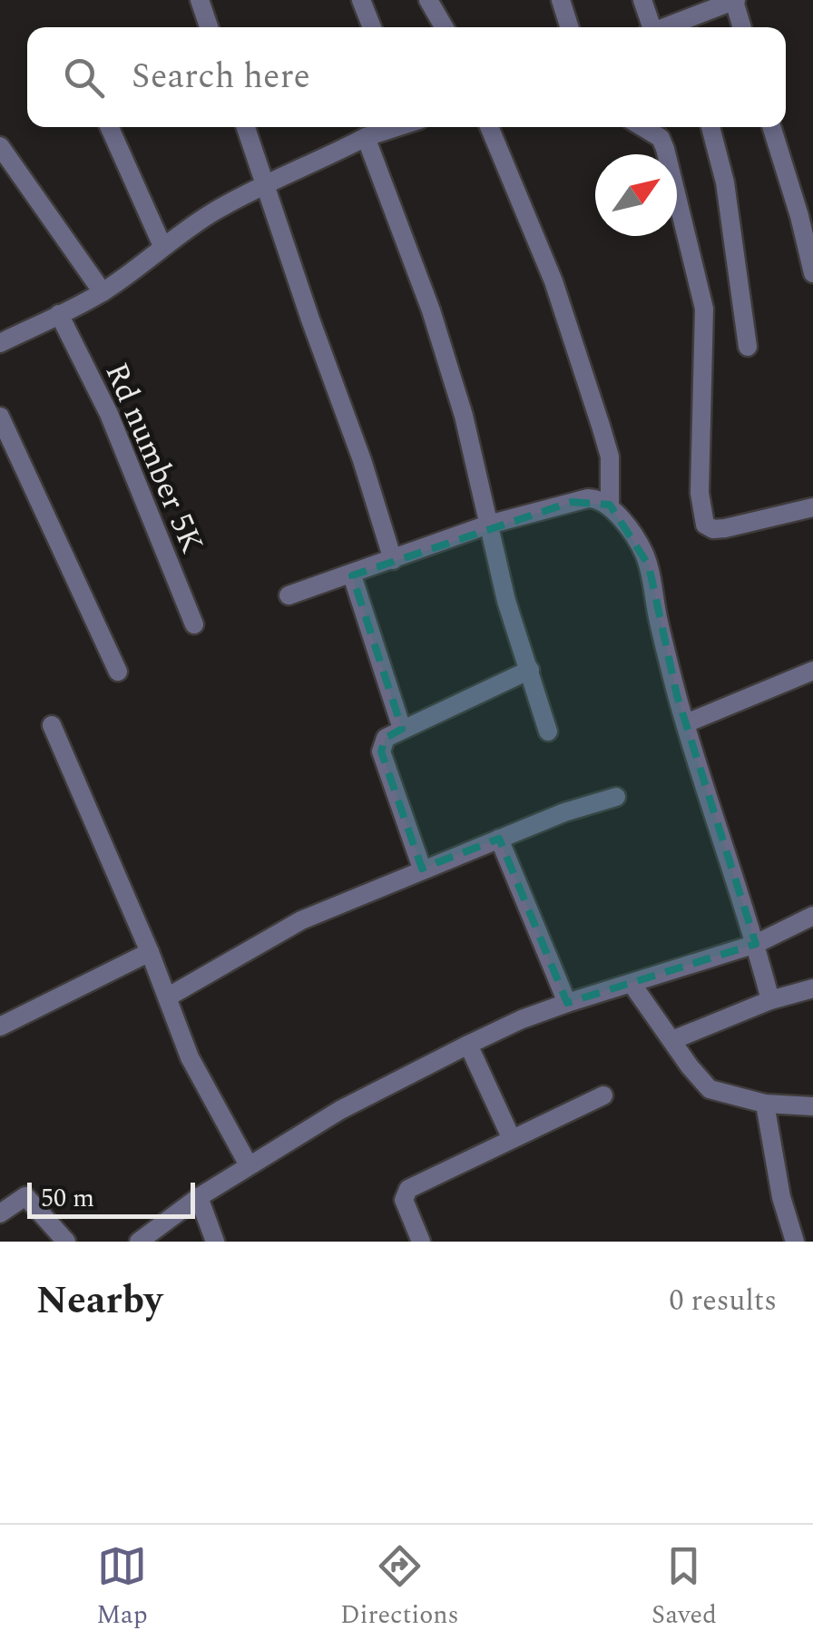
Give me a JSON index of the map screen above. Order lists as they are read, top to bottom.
{
  "streets": {
    "street": ["Rd number 5K"]
  },
  "scale_bar": "50 m",
  "north": "top right",
  "page": {
    "search": "Search here",
    "scale": "50 m",
    "heading": ["Nearby", "0 results"],
    "nav": ["Map", "Directions", "Saved"]
  }
}
